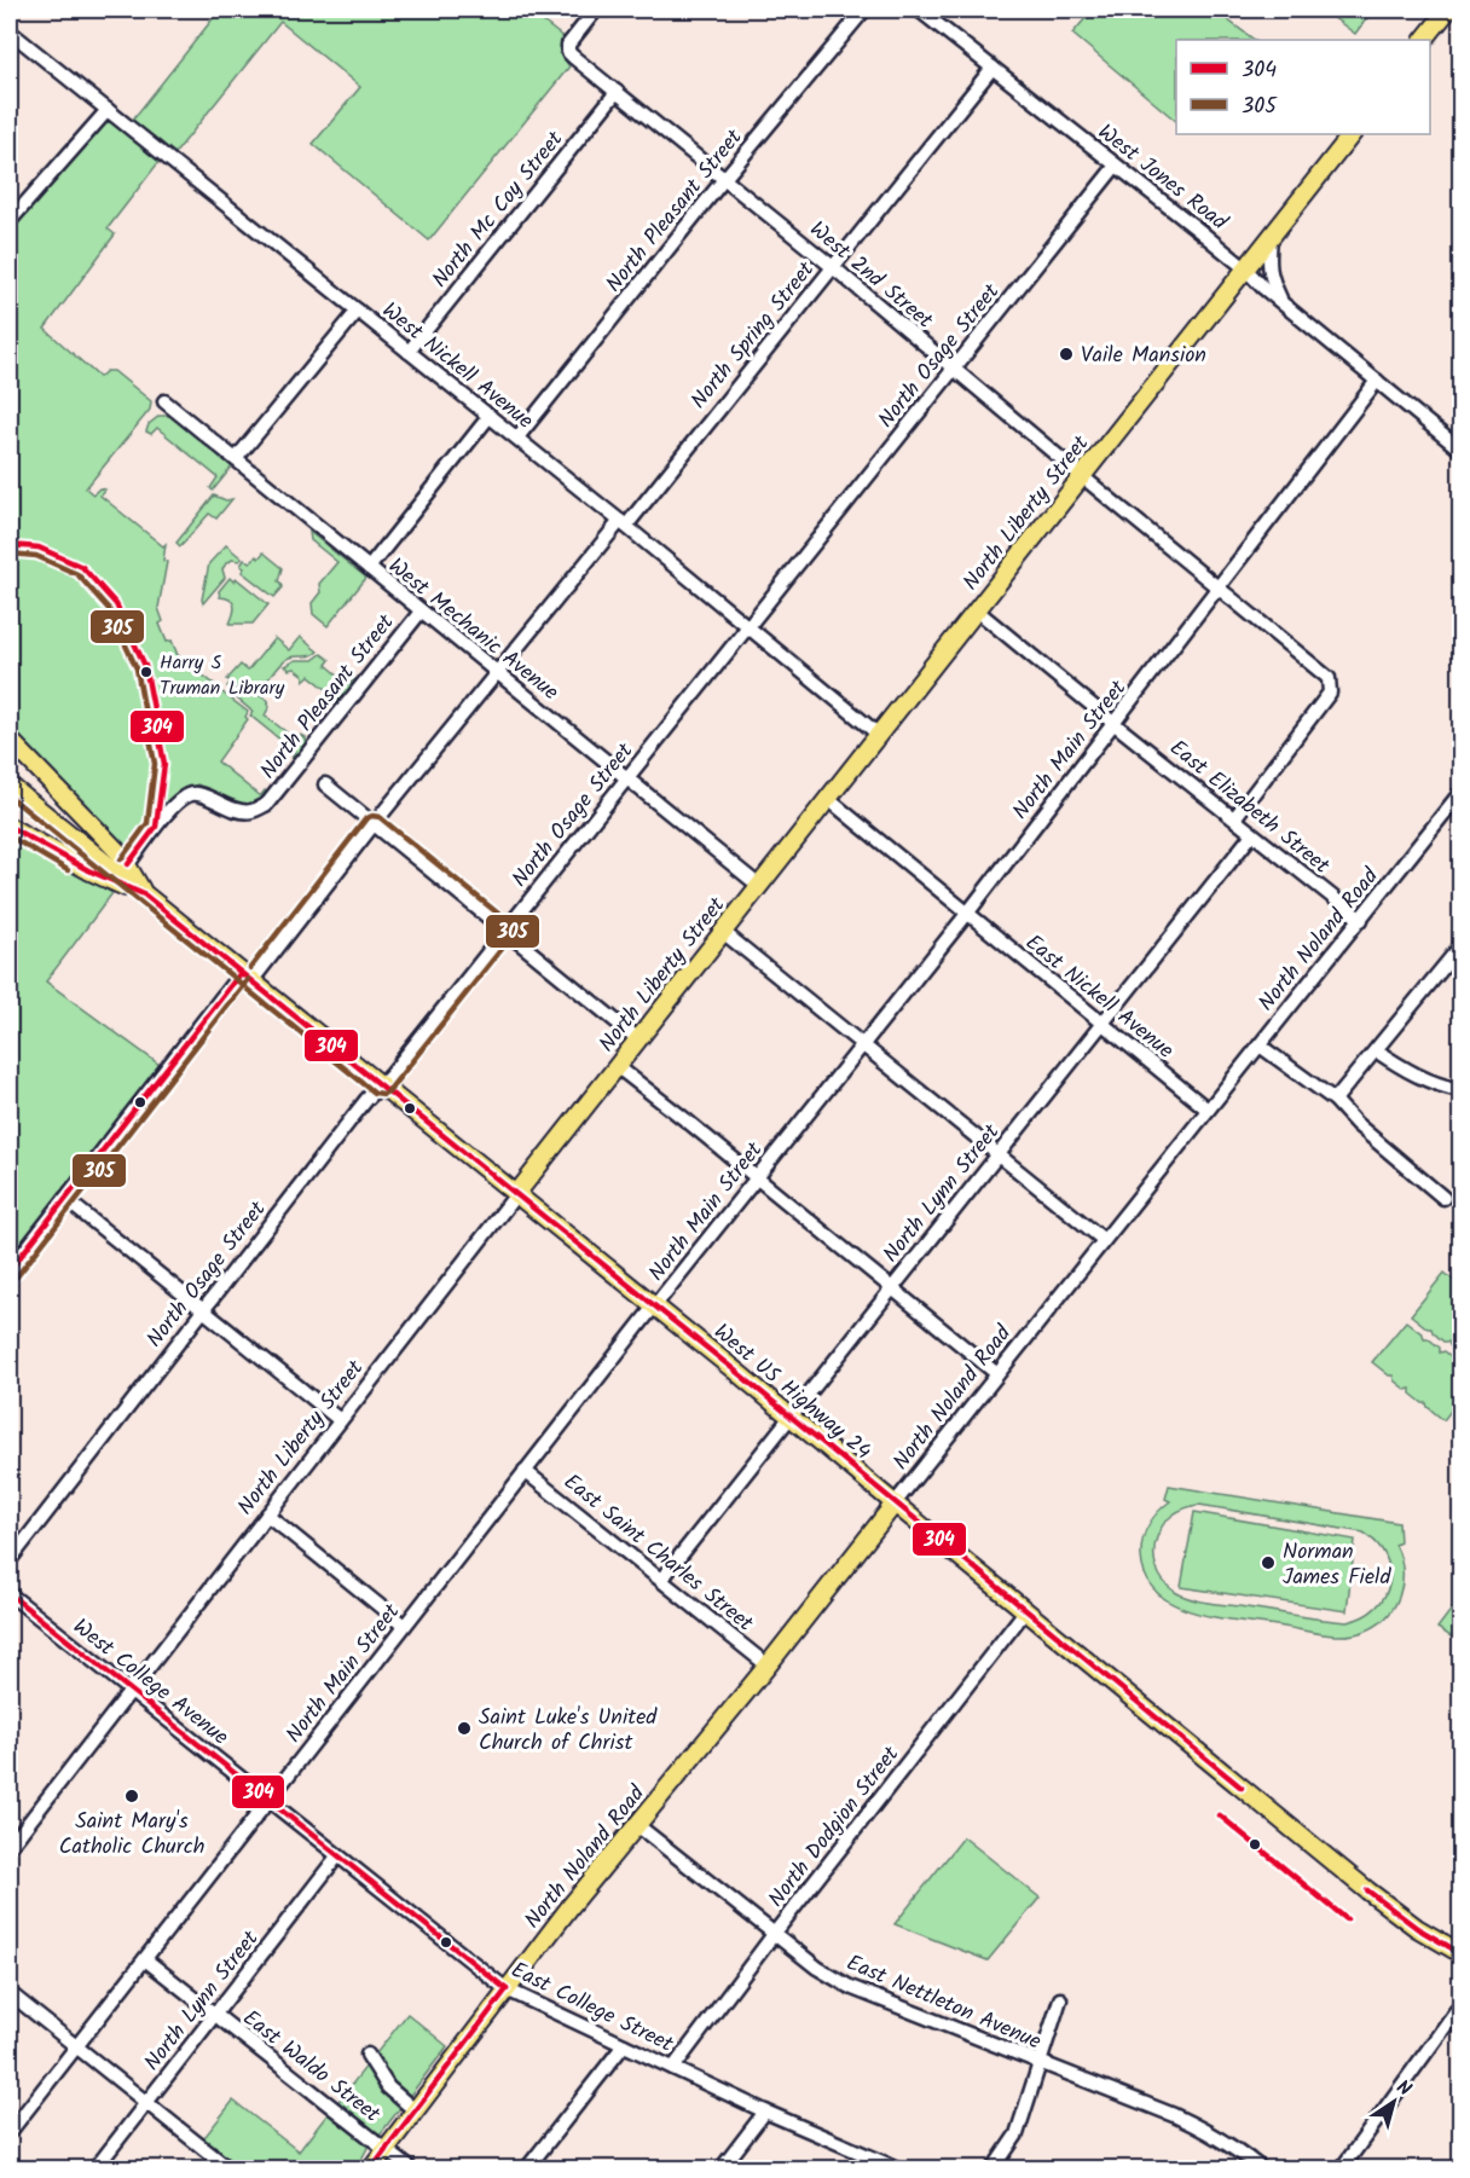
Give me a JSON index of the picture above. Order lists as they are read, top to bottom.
{
  "streets": {
    "main road": ["North Liberty Street", "North Noland Road", "West US Highway 24"],
    "street": [
      "West Jones Road",
      "North Mc Coy Street",
      "North Pleasant Street",
      "West 2nd Street",
      "North Spring Street",
      "North Osage Street",
      "West Nickell Avenue",
      "West Mechanic Avenue",
      "North Main Street",
      "East Elizabeth Street",
      "East Nickell Avenue",
      "North Lynn Street",
      "East Saint Charles Street",
      "West College Avenue",
      "North Dodgion Street",
      "East Nettleton Avenue",
      "East College Street",
      "East Waldo Street"
    ]
  },
  "crossings": [
    ["West Jones Road", "North Spring Street"],
    ["West Jones Road", "North Osage Street"],
    ["West Jones Road", "North Liberty Street"],
    ["West Jones Road", "North Main Street"],
    ["North Mc Coy Street", "West 2nd Street"],
    ["North Mc Coy Street", "West Nickell Avenue"],
    ["North Pleasant Street", "West 2nd Street"],
    ["North Pleasant Street", "West Nickell Avenue"],
    ["North Pleasant Street", "West Mechanic Avenue"],
    ["West 2nd Street", "North Spring Street"],
    ["West 2nd Street", "North Osage Street"],
    ["West 2nd Street", "North Liberty Street"],
    ["West 2nd Street", "North Main Street"],
    ["West 2nd Street", "East Elizabeth Street"],
    ["North Spring Street", "West Nickell Avenue"],
    ["North Spring Street", "West Mechanic Avenue"],
    ["North Spring Street", "West US Highway 24"],
    ["North Osage Street", "West Nickell Avenue"],
    ["North Osage Street", "West Mechanic Avenue"],
    ["North Osage Street", "West US Highway 24"],
    ["West Nickell Avenue", "North Liberty Street"],
    ["North Liberty Street", "West Mechanic Avenue"],
    ["North Liberty Street", "East Elizabeth Street"],
    ["North Liberty Street", "West US Highway 24"],
    ["North Liberty Street", "West College Avenue"],
    ["North Main Street", "East Elizabeth Street"],
    ["North Main Street", "East Nickell Avenue"],
    ["North Main Street", "West US Highway 24"],
    ["North Main Street", "East Saint Charles Street"],
    ["North Main Street", "West College Avenue"],
    ["North Main Street", "East College Street"],
    ["North Main Street", "East Waldo Street"],
    ["East Elizabeth Street", "North Noland Road"],
    ["East Elizabeth Street", "North Lynn Street"],
    ["North Noland Road", "East Nickell Avenue"],
    ["North Noland Road", "West US Highway 24"],
    ["North Noland Road", "East Saint Charles Street"],
    ["North Noland Road", "East Nettleton Avenue"],
    ["North Noland Road", "East College Street"],
    ["North Noland Road", "East Waldo Street"],
    ["East Nickell Avenue", "North Lynn Street"],
    ["North Lynn Street", "West US Highway 24"],
    ["North Lynn Street", "East Saint Charles Street"],
    ["North Lynn Street", "East College Street"],
    ["North Lynn Street", "East Waldo Street"],
    ["West US Highway 24", "North Dodgion Street"],
    ["West College Avenue", "East College Street"],
    ["North Dodgion Street", "East Nettleton Avenue"],
    ["North Dodgion Street", "East College Street"]
  ],
  "places": [
    "Vaile Mansion",
    "Harry S Truman Library",
    "Norman James Field",
    "Saint Luke's United Church of Christ",
    "Saint Mary's Catholic Church"
  ],
  "lines": ["transit line 304", "transit line 305"],
  "legend": ["304", "305"],
  "north": "top right"
}
